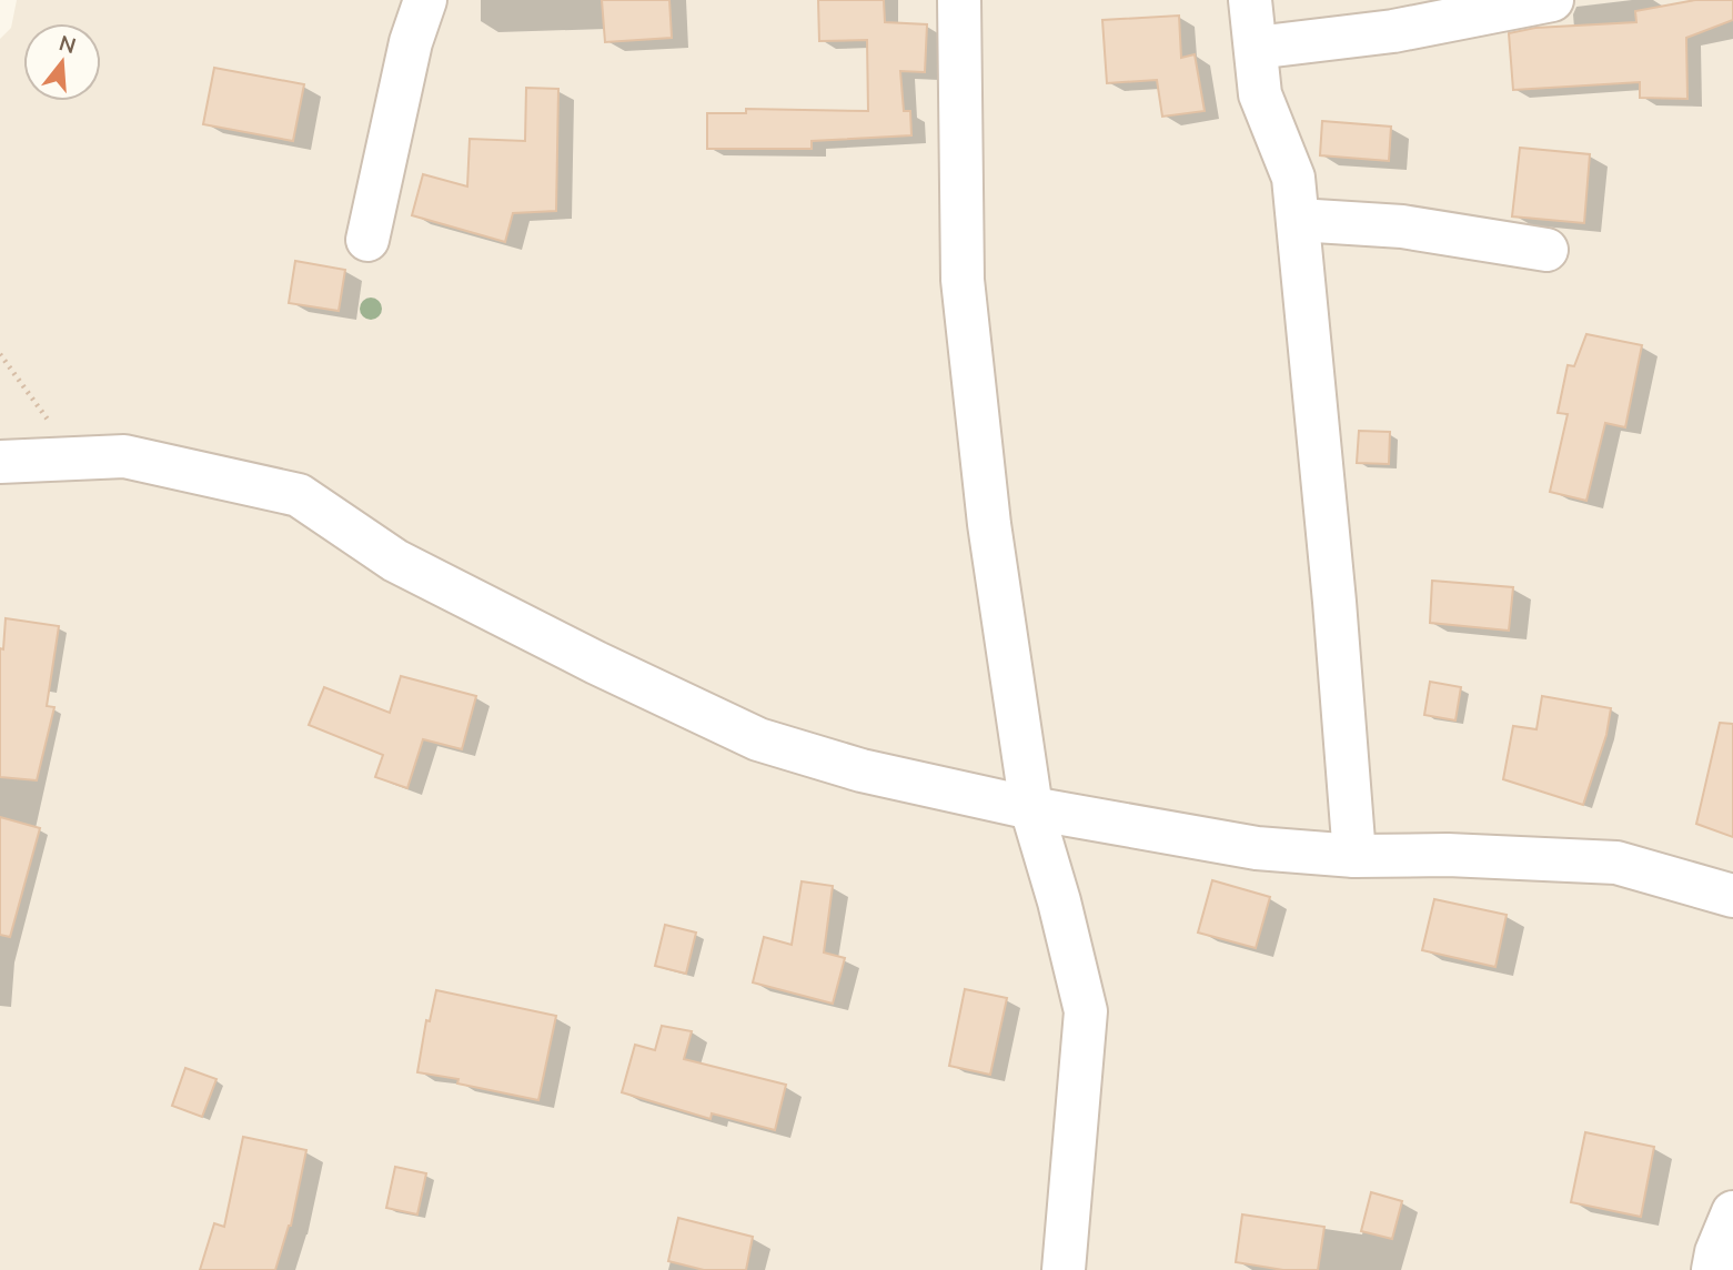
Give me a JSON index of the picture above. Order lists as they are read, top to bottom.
{
  "north": "top"
}
